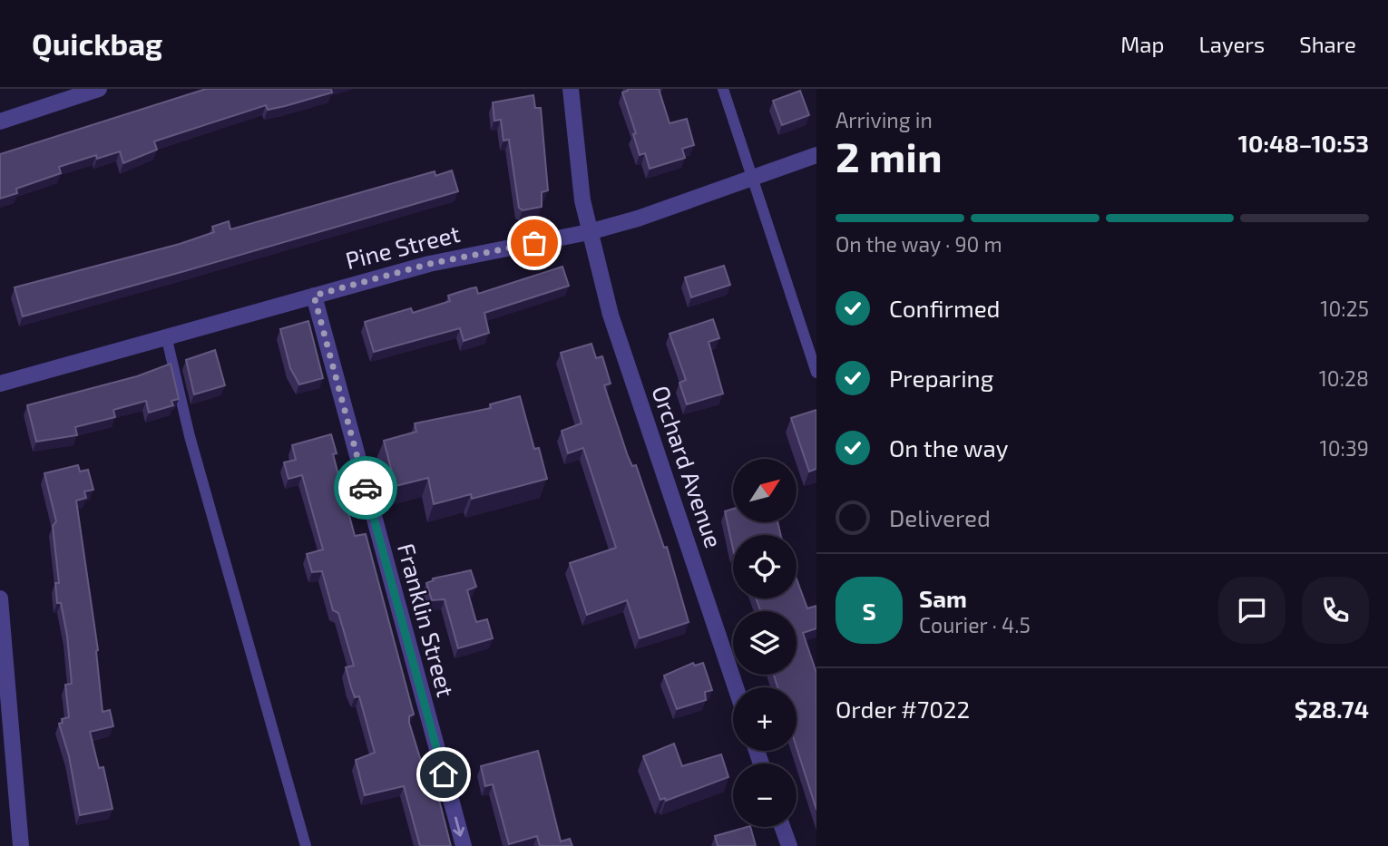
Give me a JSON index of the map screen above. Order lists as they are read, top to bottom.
{
  "streets": {
    "street": ["Pine Street", "Orchard Avenue", "Franklin Street"]
  },
  "crossings": [
    ["Pine Street", "Orchard Avenue"],
    ["Pine Street", "Franklin Street"]
  ],
  "one_way": ["Franklin Street"],
  "north": "top right",
  "page": {
    "header": "Quickbag",
    "nav": ["Map", "Layers", "Share"],
    "heading": ["2 min", "Arriving in", "10:48–10:53"],
    "panel": [
      "Sam",
      "Courier · 4.5",
      "Order #7022",
      "$28.74"
    ],
    "bar": "On the way · 90 m",
    "list": [
      ["Confirmed", "10:25"],
      ["Preparing", "10:28"],
      ["On the way", "10:39"],
      "Delivered"
    ],
    "map_buttons": ["+", "−"],
    "round": "S"
  }
}
